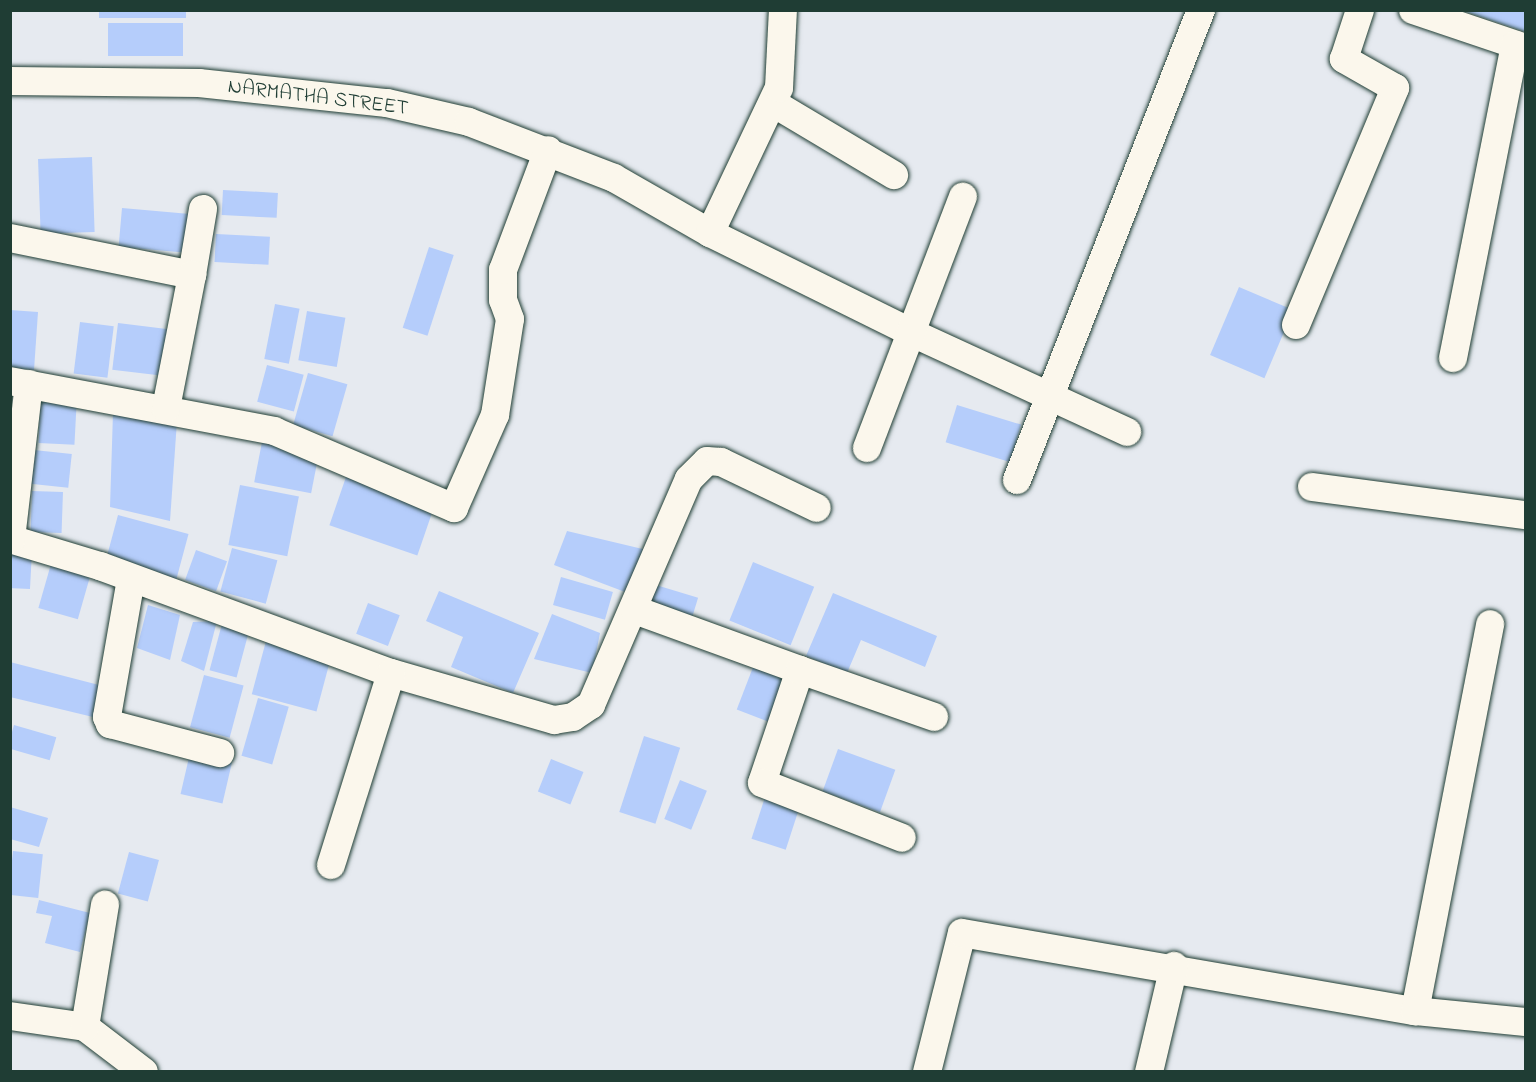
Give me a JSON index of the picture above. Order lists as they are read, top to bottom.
{
  "streets": {
    "street": ["NARMATHA STREET"]
  }
}
